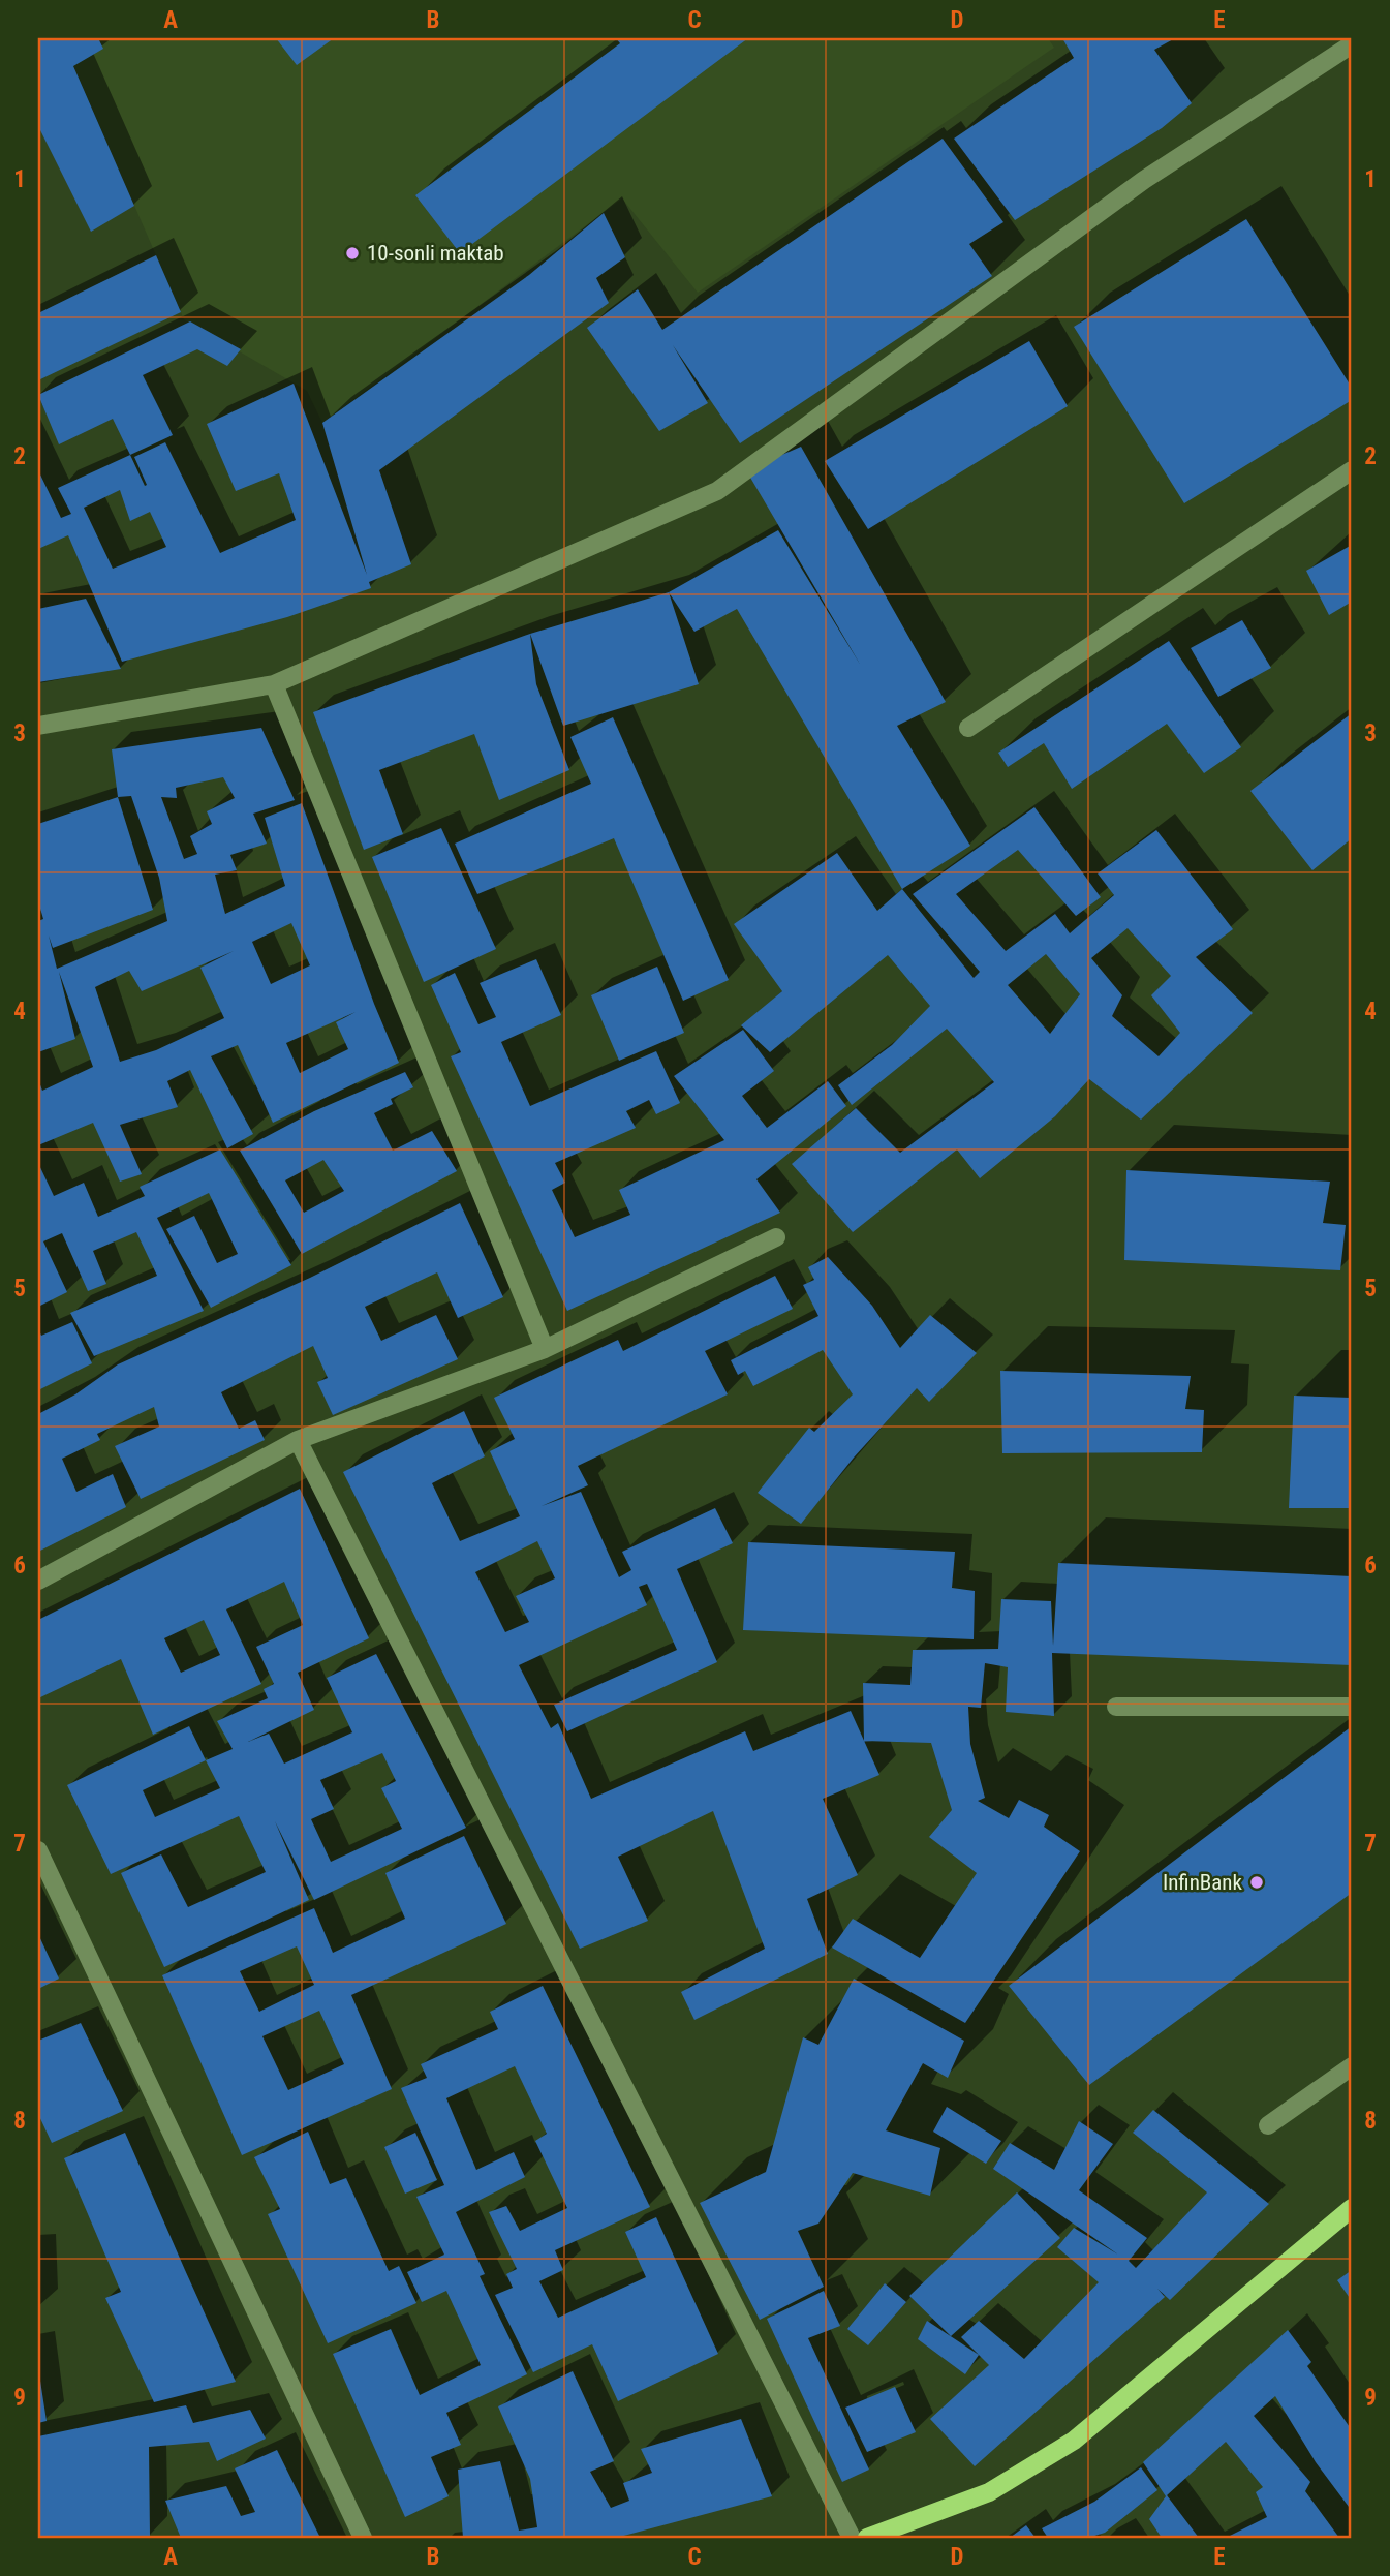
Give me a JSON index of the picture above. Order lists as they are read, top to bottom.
{
  "places": ["10-sonli maktab", "InfinBank"],
  "grid": {
    "columns": [
      "A",
      "B",
      "C",
      "D",
      "E"
    ],
    "rows": [
      "1",
      "2",
      "3",
      "4",
      "5",
      "6",
      "7",
      "8",
      "9"
    ]
  }
}
